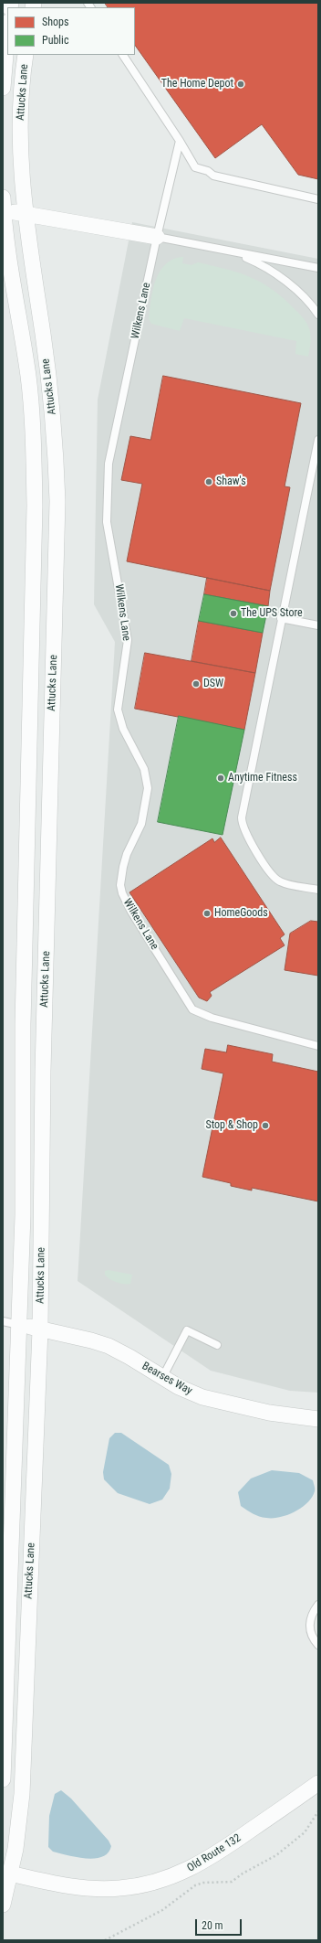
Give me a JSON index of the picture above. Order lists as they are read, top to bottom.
{
  "streets": {
    "street": ["Attucks Lane", "Bearses Way", "Old Route 132"],
    "lane": ["Wilkens Lane"]
  },
  "crossings": [
    ["Attucks Lane", "Bearses Way"],
    ["Attucks Lane", "Old Route 132"]
  ],
  "places": [
    "The Home Depot",
    "Shaw's",
    "The UPS Store",
    "DSW",
    "Anytime Fitness",
    "HomeGoods",
    "Stop & Shop"
  ],
  "legend": ["Shops", "Public"],
  "scale_bar": "20 m"
}
